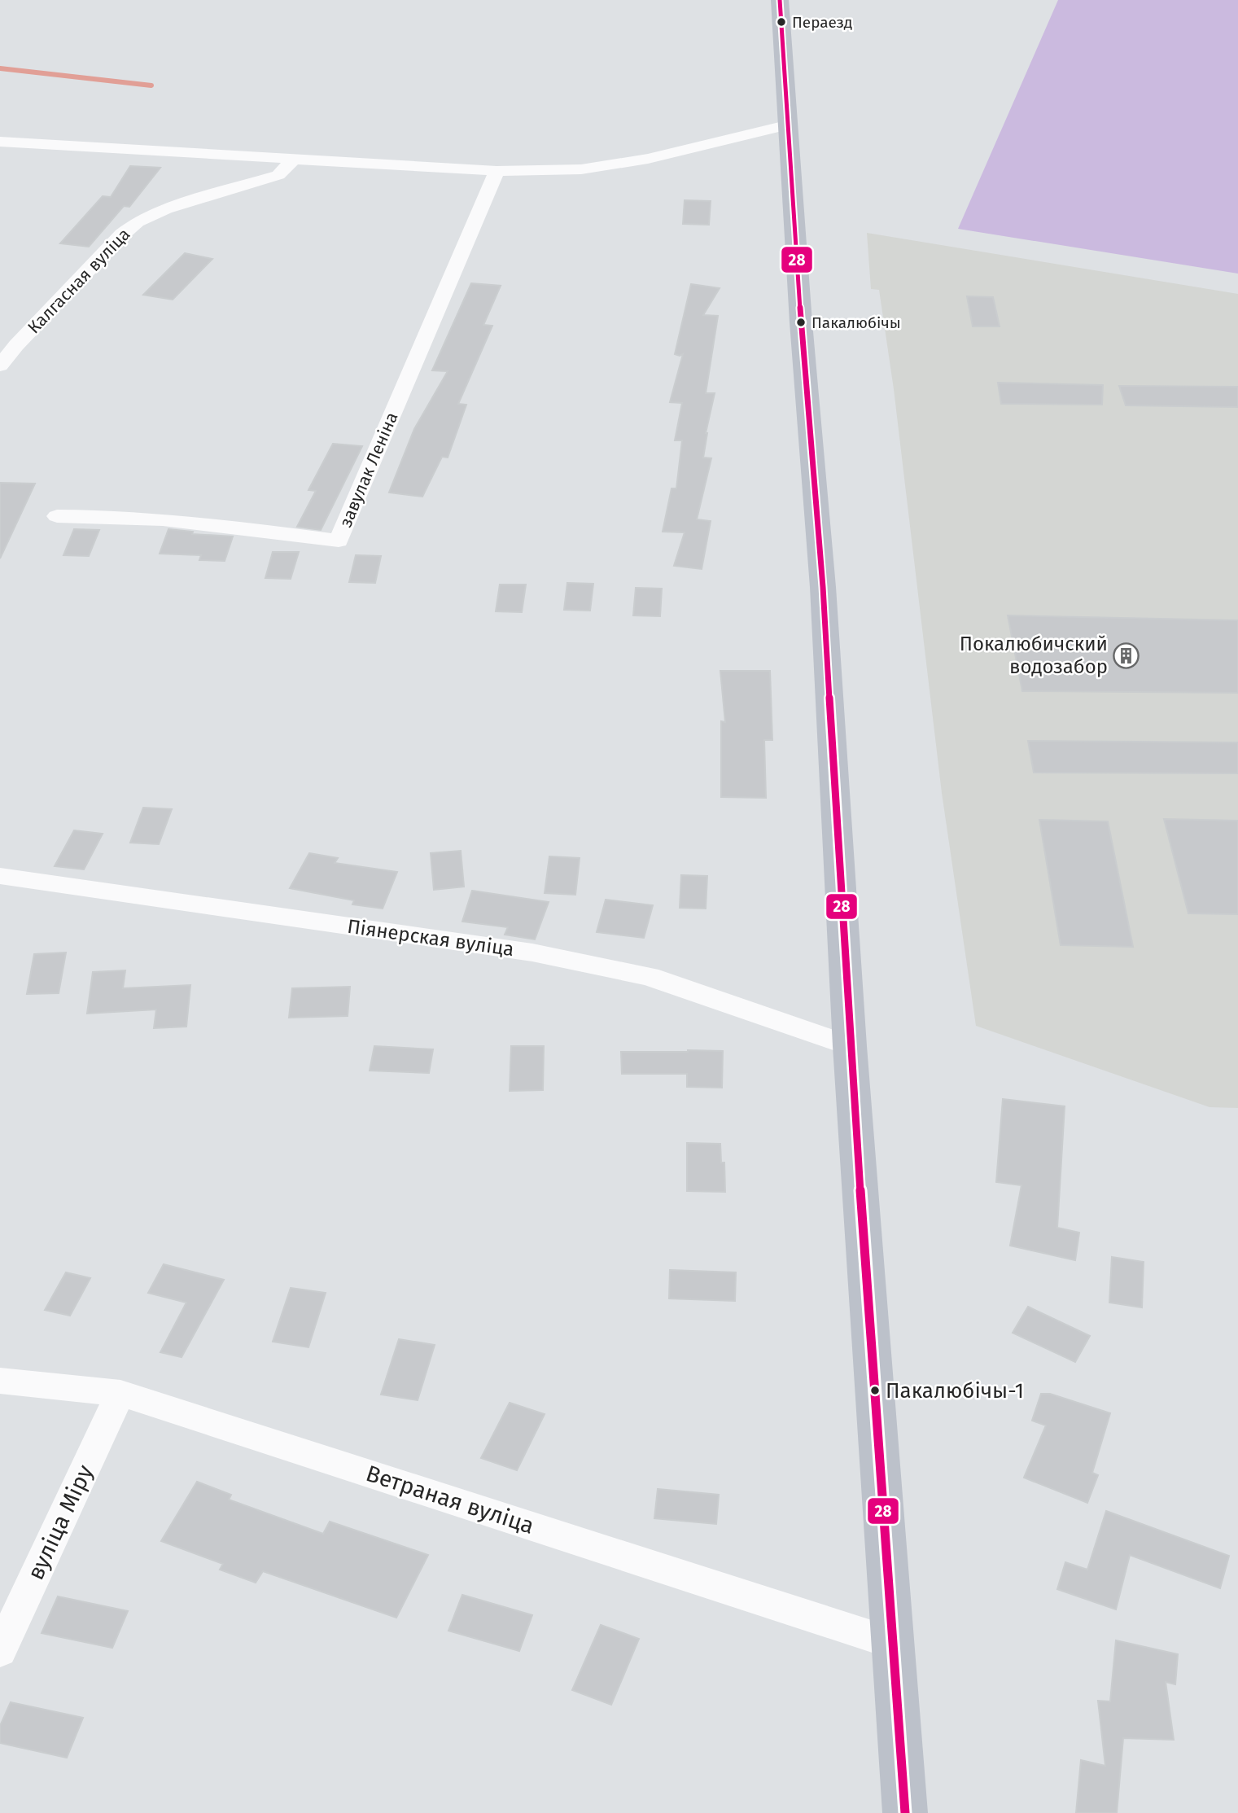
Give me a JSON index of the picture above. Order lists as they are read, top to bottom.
{
  "streets": {
    "street": [
      "Калгасная вуліца",
      "завулак Леніна",
      "Піянерская вуліца",
      "Ветраная вуліца",
      "вуліца Міру"
    ]
  },
  "crossings": [
    ["Ветраная вуліца", "вуліца Міру"]
  ],
  "places": {
    "other": ["Пераезд", "Пакалюбічы", "Пакалюбічы-1"],
    "building": ["Покалюбичский водозабор"]
  },
  "lines": ["transit line 28"]
}
